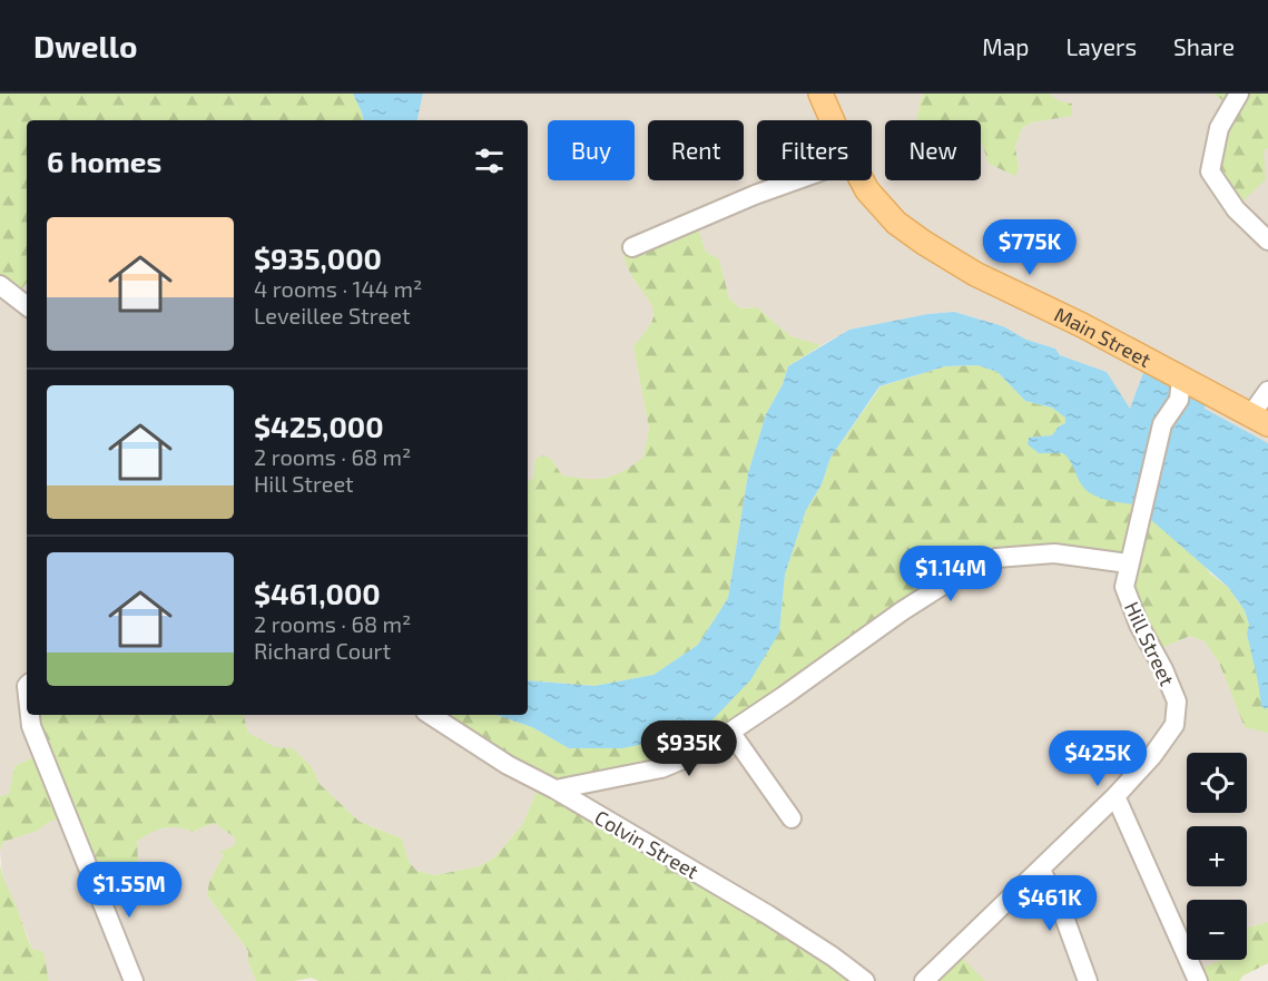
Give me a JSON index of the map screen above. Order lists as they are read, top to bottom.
{
  "streets": {
    "main road": ["Main Street"],
    "street": ["Hill Street", "Colvin Street"]
  },
  "crossings": [
    ["Main Street", "Hill Street"]
  ],
  "page": {
    "header": "Dwello",
    "nav": ["Map", "Layers", "Share"],
    "chip": [
      "Buy",
      "Rent",
      "Filters",
      "New"
    ],
    "heading": "6 homes",
    "list": [
      {
        "name": "$935,000",
        "note": "4 rooms · 144 m² · Leveillee Street"
      },
      {
        "name": "$425,000",
        "note": "2 rooms · 68 m² · Hill Street"
      },
      {
        "name": "$461,000",
        "note": "2 rooms · 68 m² · Richard Court"
      }
    ],
    "price": [
      "$775K",
      "$1.14M",
      "$935K",
      "$425K",
      "$1.55M",
      "$461K"
    ],
    "map_buttons": ["+", "−"]
  }
}
